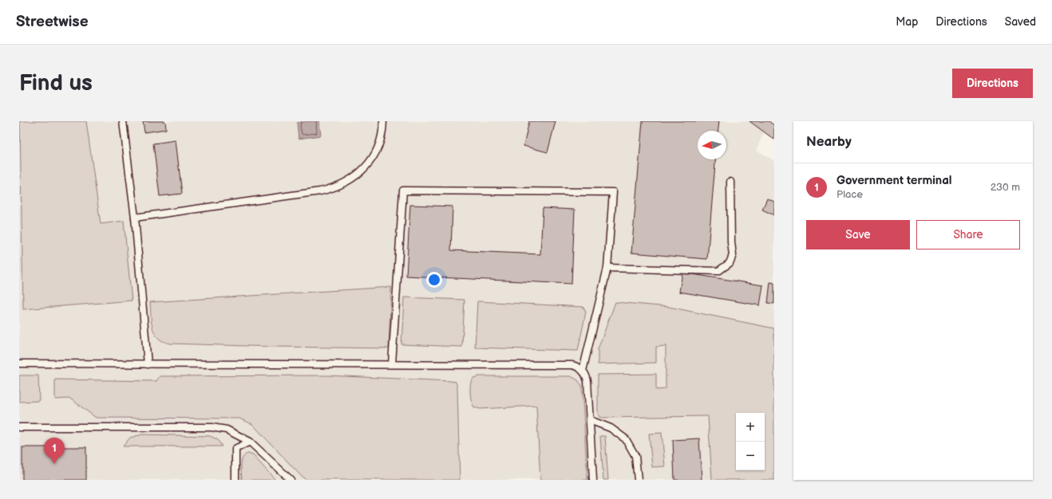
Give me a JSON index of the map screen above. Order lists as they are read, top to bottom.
{
  "north": "left",
  "page": {
    "header": "Streetwise",
    "nav": ["Map", "Directions", "Saved"],
    "buttons": [
      "Directions",
      ["Save", "Share"]
    ],
    "title": "Find us",
    "heading": "Nearby",
    "list": [
      {
        "mark": "1",
        "name": "Government terminal",
        "note": "Place",
        "value": "230 m"
      }
    ],
    "map_buttons": ["+", "−"],
    "pins": "1"
  }
}
